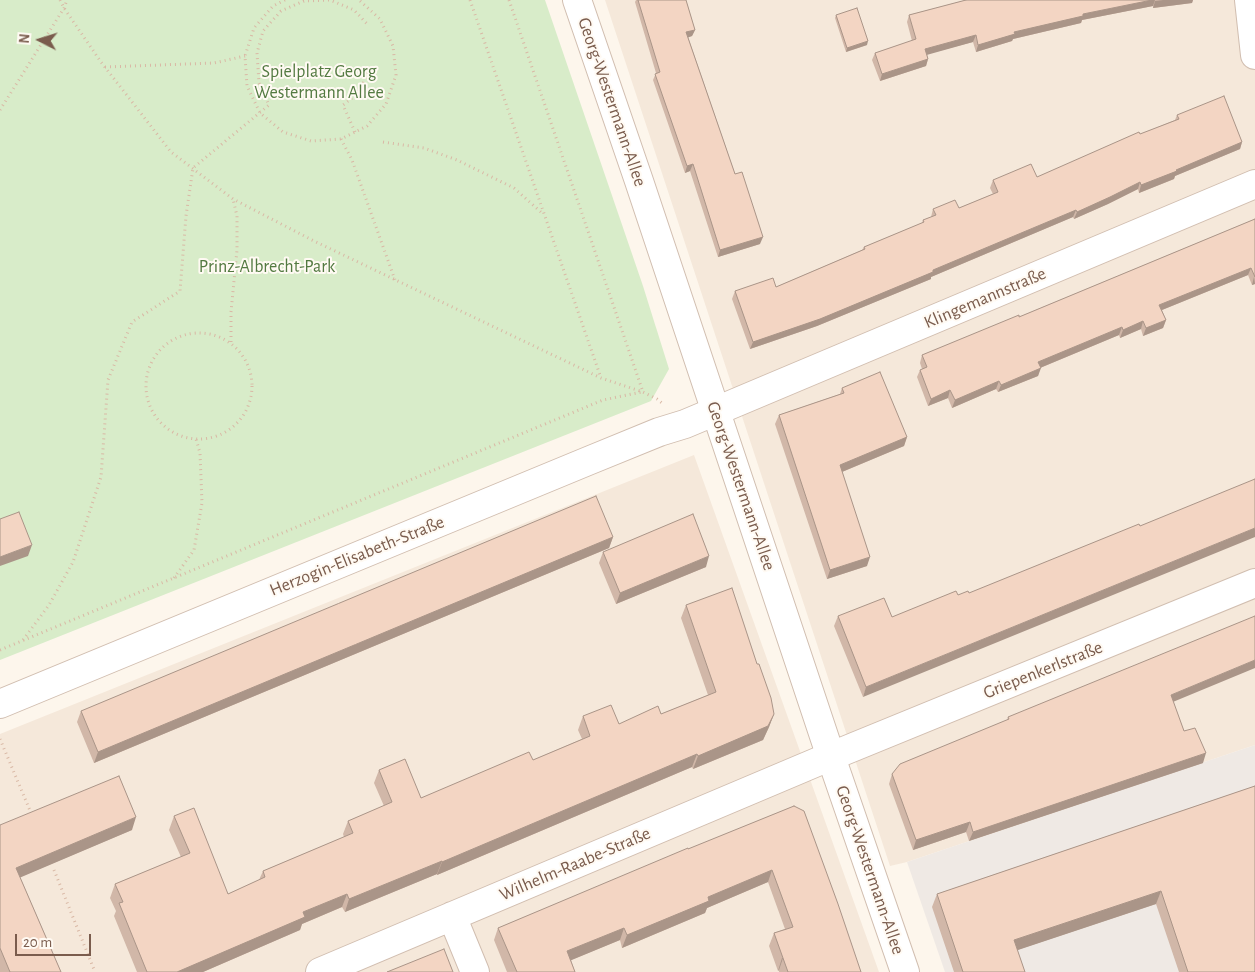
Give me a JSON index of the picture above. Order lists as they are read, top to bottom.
{
  "streets": {
    "street": [
      "Georg-Westermann-Allee",
      "Klingemannstraße",
      "Herzogin-Elisabeth-Straße",
      "Griepenkerlstraße",
      "Wilhelm-Raabe-Straße"
    ]
  },
  "crossings": [
    ["Georg-Westermann-Allee", "Klingemannstraße"],
    ["Georg-Westermann-Allee", "Herzogin-Elisabeth-Straße"],
    ["Georg-Westermann-Allee", "Griepenkerlstraße"],
    ["Georg-Westermann-Allee", "Wilhelm-Raabe-Straße"],
    ["Klingemannstraße", "Herzogin-Elisabeth-Straße"],
    ["Griepenkerlstraße", "Wilhelm-Raabe-Straße"]
  ],
  "parks": ["Spielplatz Georg Westermann Allee", "Prinz-Albrecht-Park"],
  "scale_bar": "20 m",
  "north": "left"
}
